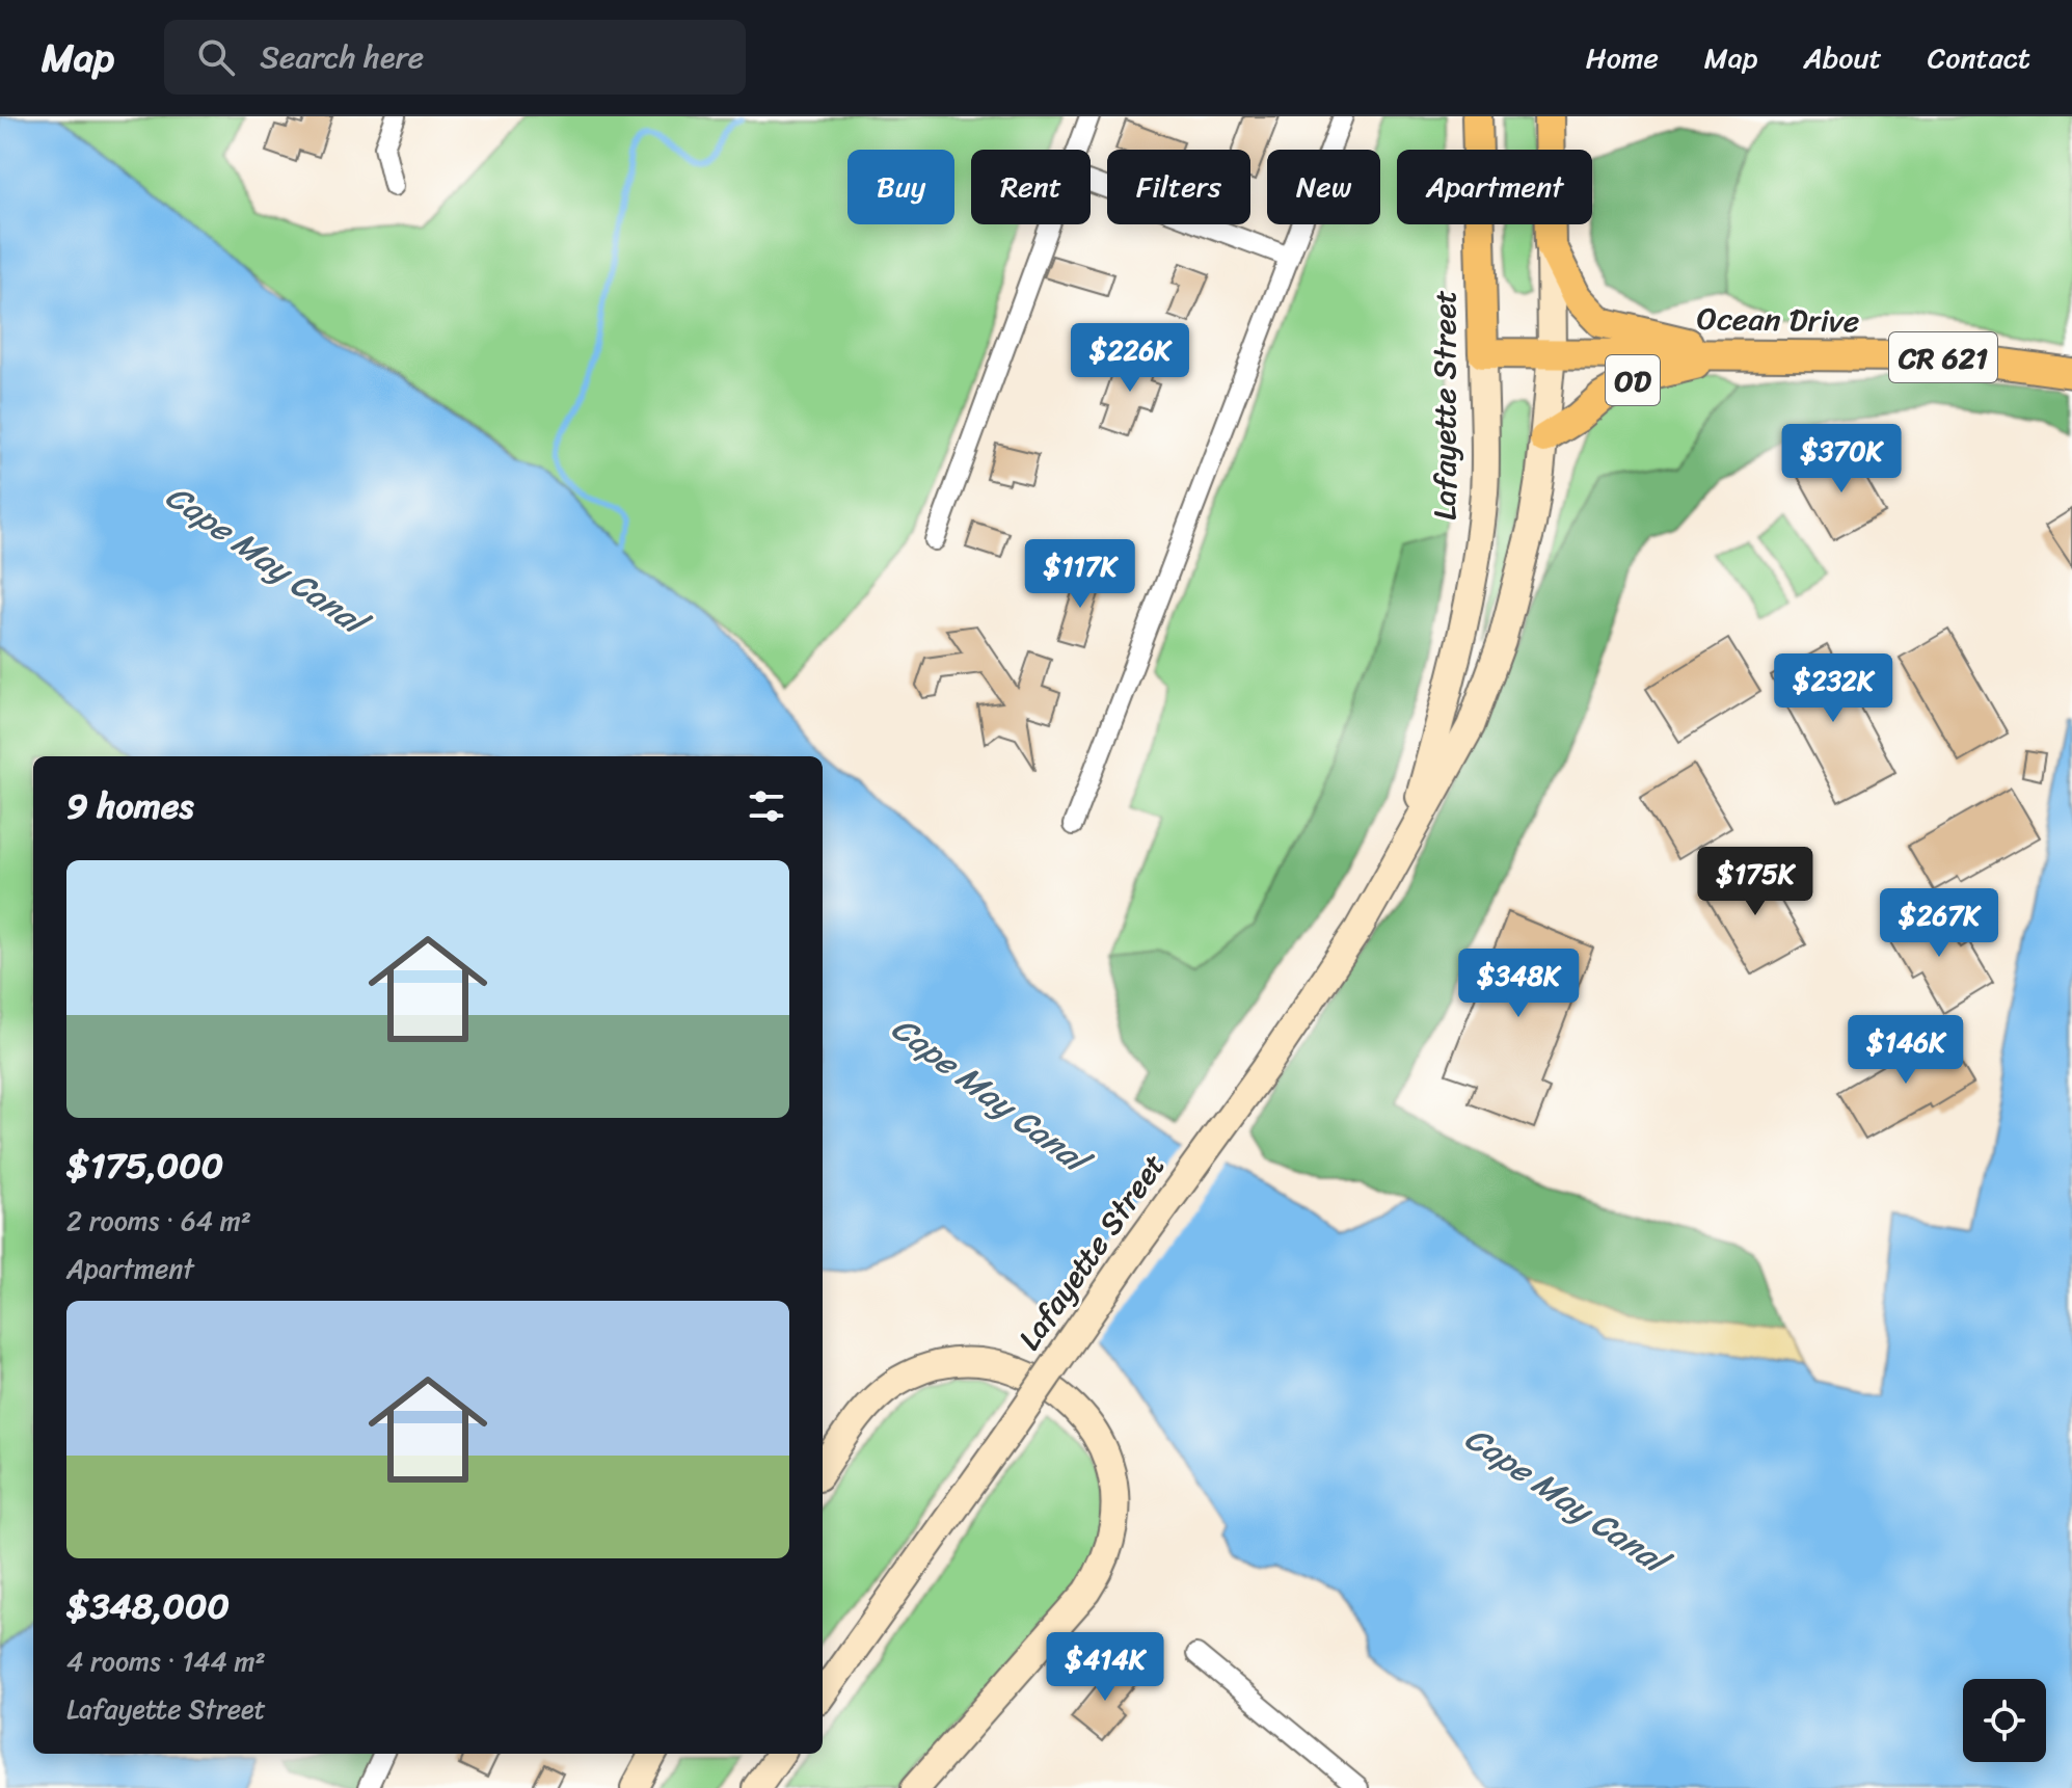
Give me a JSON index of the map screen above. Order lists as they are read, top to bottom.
{
  "streets": {
    "main road": [
      "Ocean Drive",
      "CR 621",
      "OD",
      "Lafayette Street"
    ]
  },
  "crossings": [
    ["Ocean Drive", "OD"],
    ["Ocean Drive", "Lafayette Street"],
    ["OD", "Lafayette Street"]
  ],
  "water": ["Cape May Canal"],
  "page": {
    "header": "Map",
    "search": "Search here",
    "nav": [
      "Home",
      "Map",
      "About",
      "Contact"
    ],
    "chip": [
      "Buy",
      "Rent",
      "Filters",
      "New",
      "Apartment"
    ],
    "price": [
      "$226K",
      "$370K",
      "$117K",
      "$232K",
      "$175K",
      "$267K",
      "$348K",
      "$146K",
      "$414K"
    ],
    "heading": "9 homes",
    "list": [
      {
        "name": "$175,000",
        "note": "2 rooms · 64 m² · Apartment"
      },
      {
        "name": "$348,000",
        "note": "4 rooms · 144 m² · Lafayette Street"
      }
    ]
  }
}
